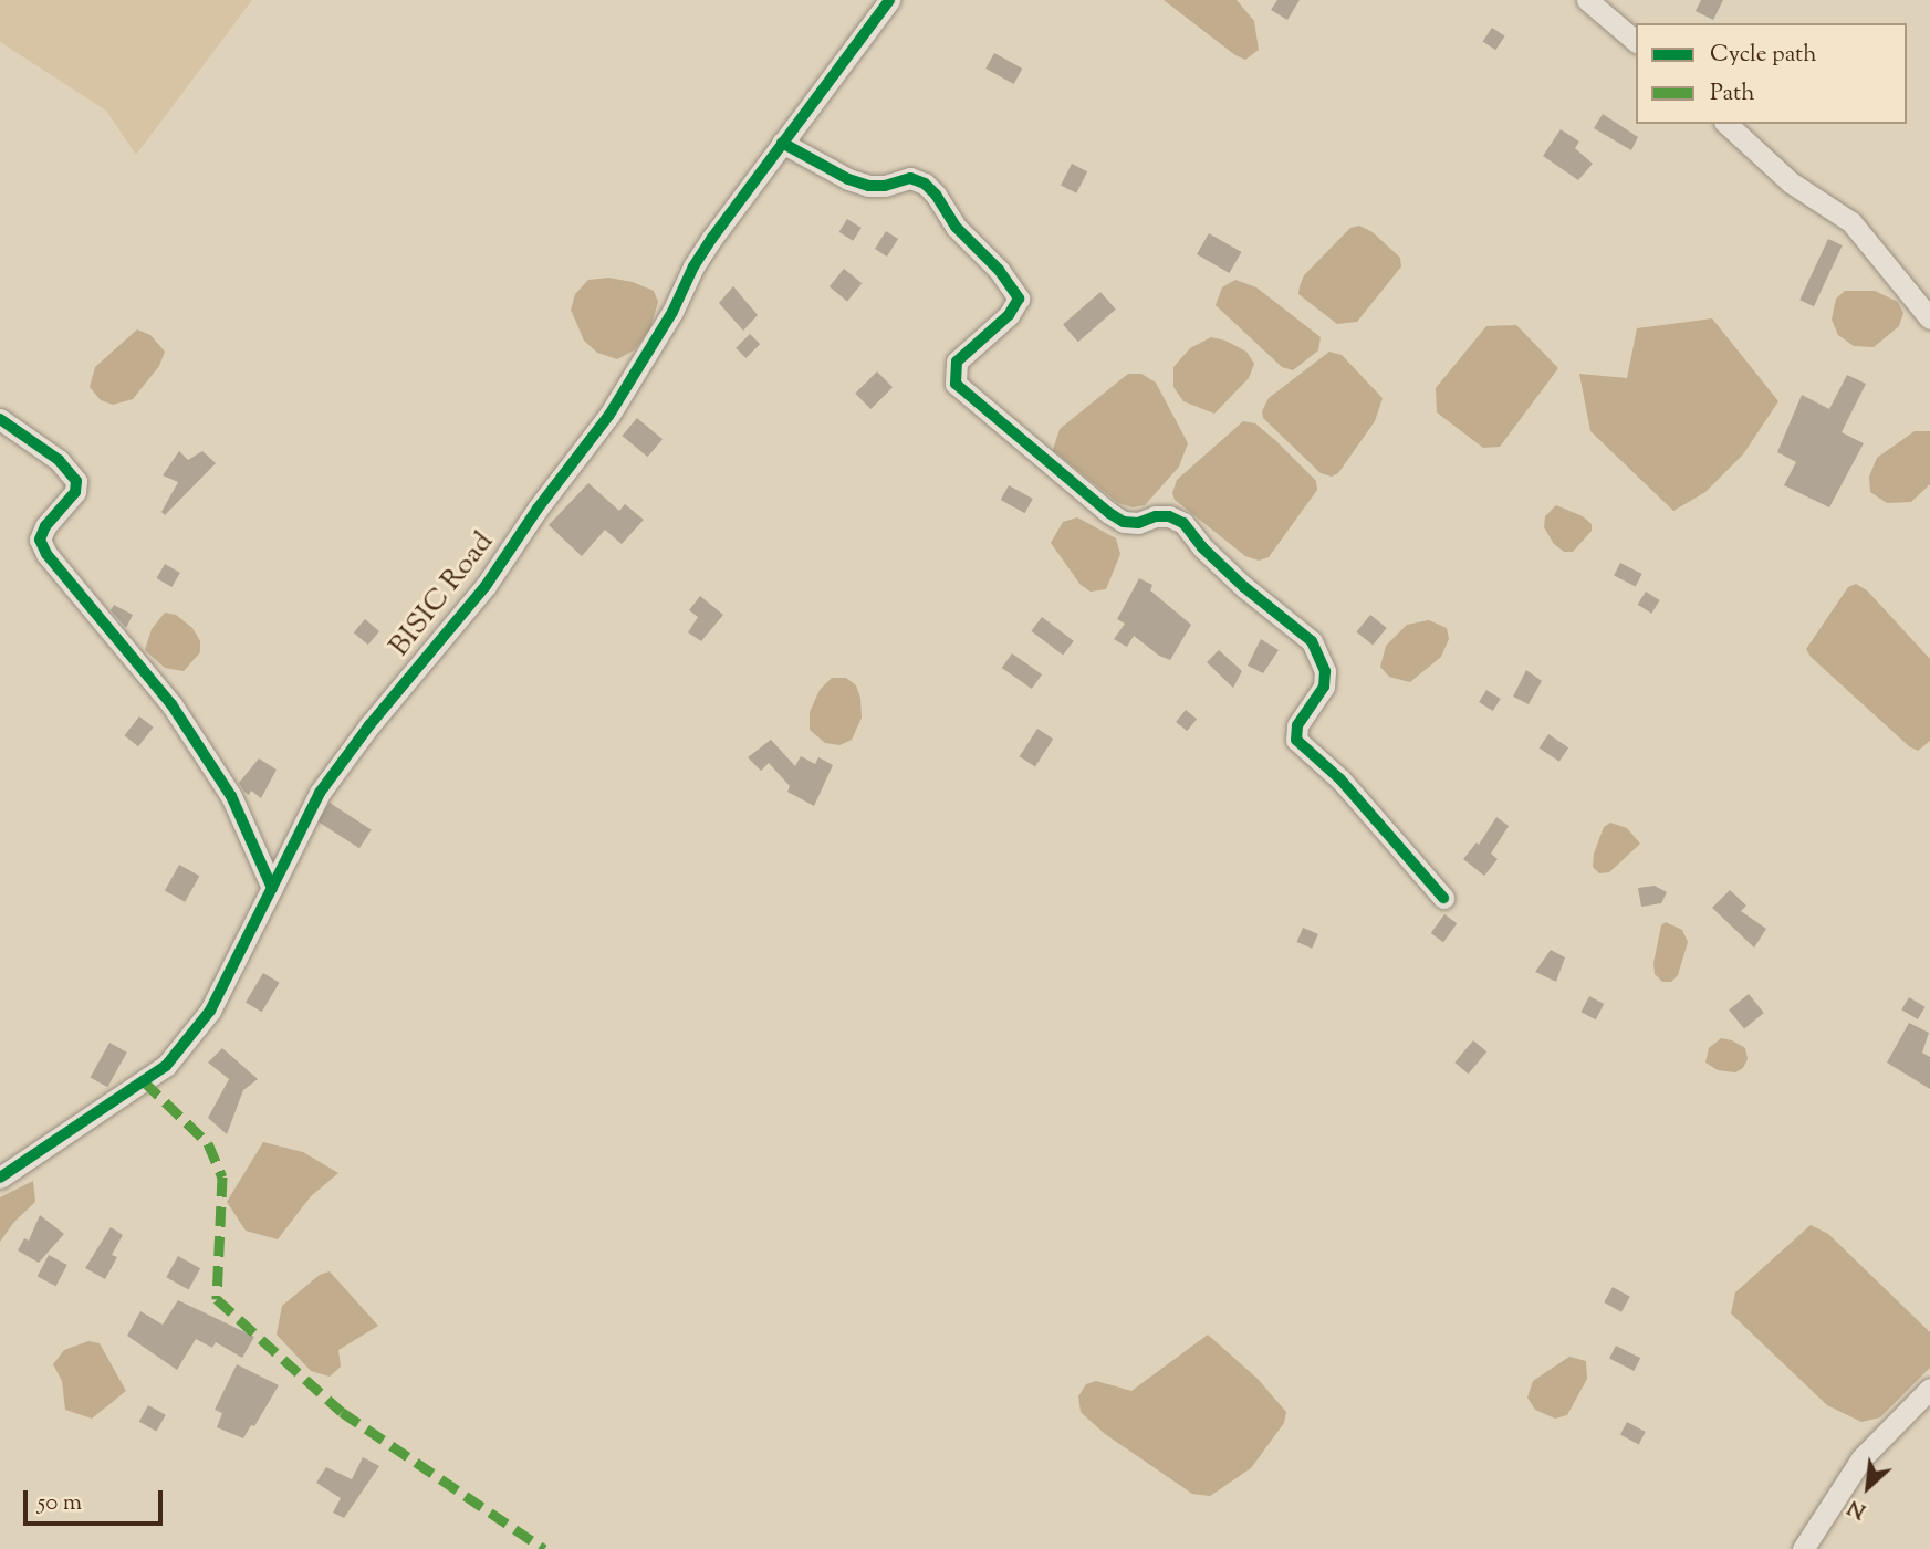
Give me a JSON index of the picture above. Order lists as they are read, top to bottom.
{
  "streets": {
    "street": ["BISIC Road"]
  },
  "legend": ["Cycle path", "Path"],
  "scale_bar": "50 m",
  "north": "bottom left"
}
